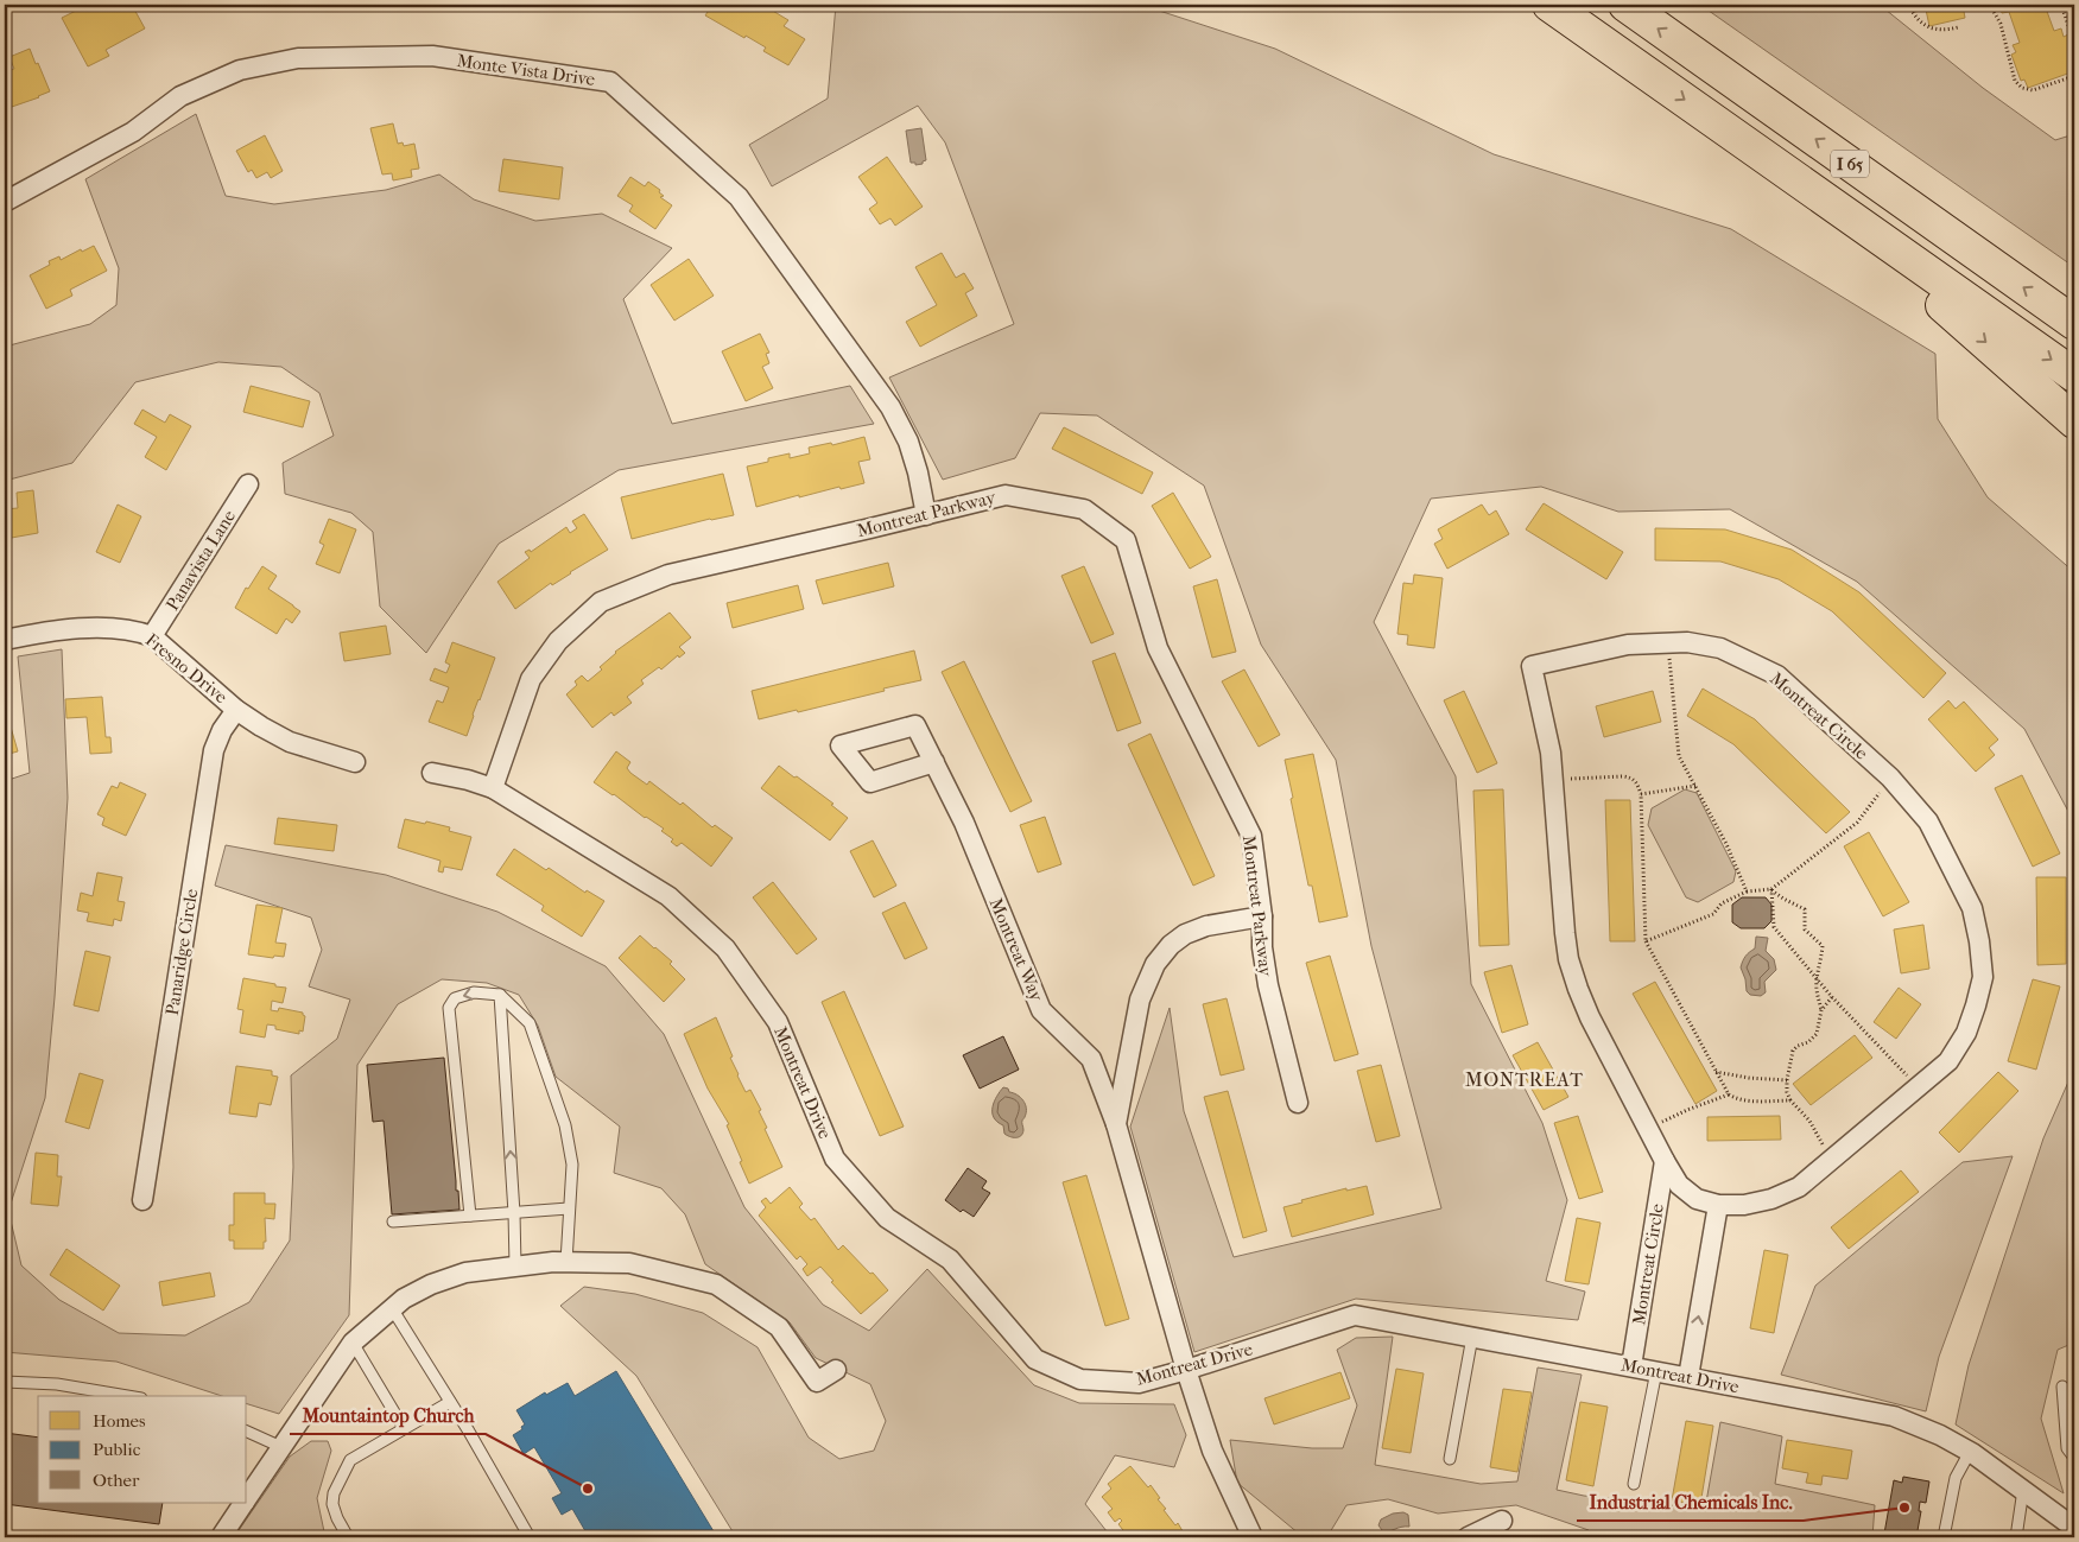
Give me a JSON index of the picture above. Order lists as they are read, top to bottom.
{
  "streets": {
    "highway": ["I 65"],
    "street": [
      "Monte Vista Drive",
      "Montreat Parkway",
      "Panavista Lane",
      "Fresno Drive",
      "Montreat Circle",
      "Montreat Way",
      "Panaridge Circle",
      "Montreat Drive"
    ]
  },
  "crossings": [
    ["Monte Vista Drive", "Montreat Parkway"],
    ["Montreat Parkway", "Montreat Way"],
    ["Montreat Parkway", "Montreat Drive"],
    ["Panavista Lane", "Fresno Drive"],
    ["Fresno Drive", "Panaridge Circle"],
    ["Montreat Circle", "Montreat Drive"],
    ["Montreat Way", "Montreat Drive"]
  ],
  "districts": ["MONTREAT"],
  "places": ["Mountaintop Church", "Industrial Chemicals Inc."],
  "legend": ["Homes", "Public", "Other"]
}
